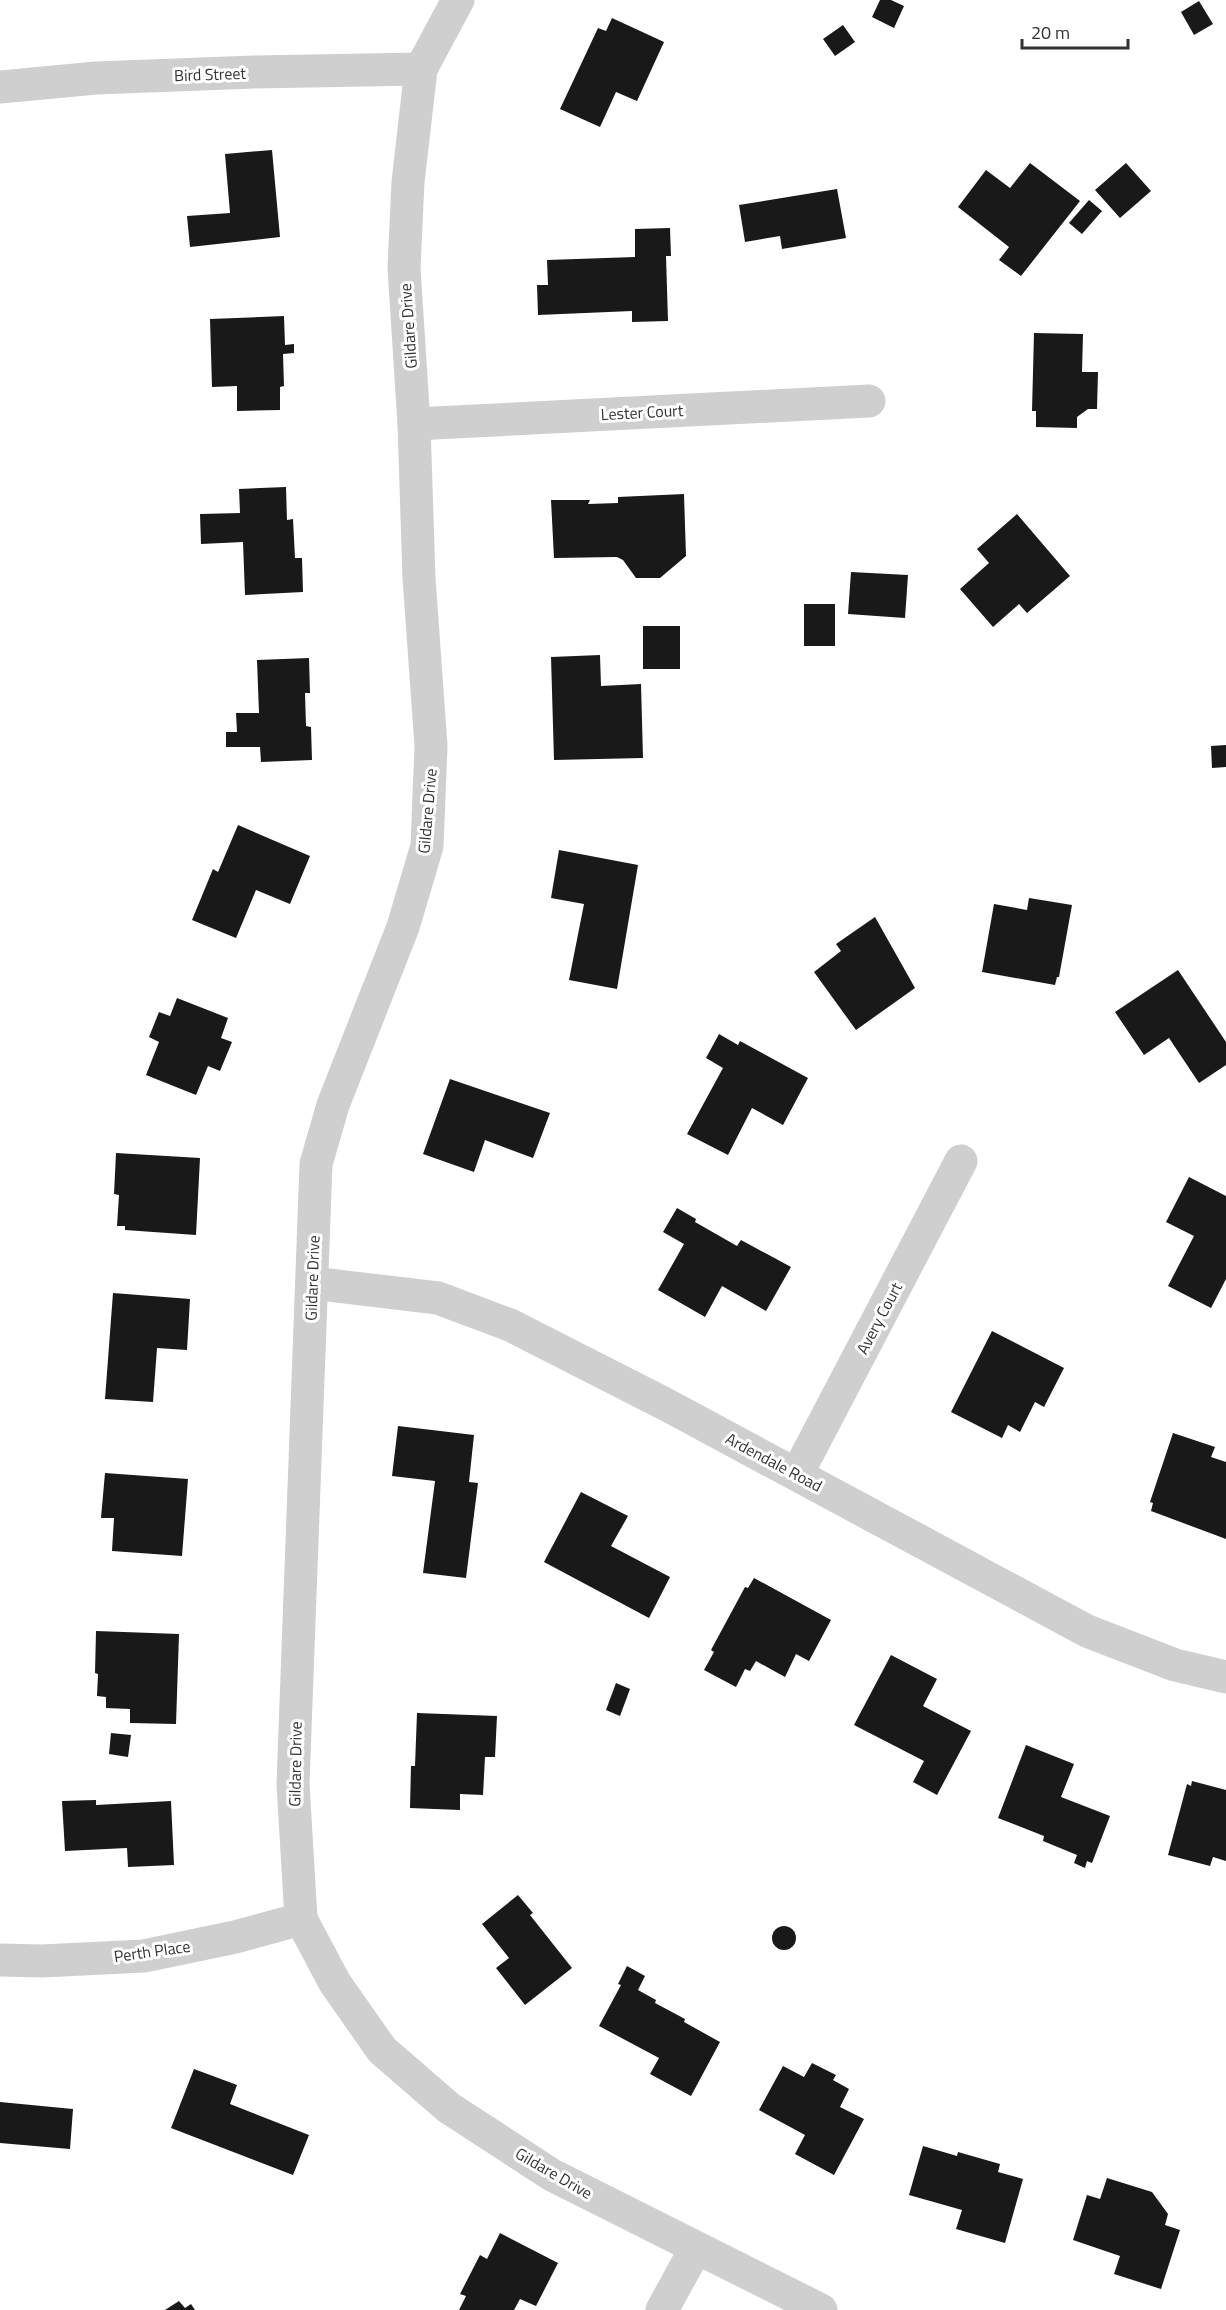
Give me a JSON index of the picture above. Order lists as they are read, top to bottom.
{
  "streets": {
    "street": [
      "Bird Street",
      "Gildare Drive",
      "Lester Court",
      "Avery Court",
      "Ardendale Road",
      "Perth Place"
    ]
  },
  "crossings": [
    ["Bird Street", "Gildare Drive"],
    ["Gildare Drive", "Lester Court"],
    ["Gildare Drive", "Ardendale Road"],
    ["Gildare Drive", "Perth Place"],
    ["Avery Court", "Ardendale Road"]
  ],
  "scale_bar": "20 m"
}
